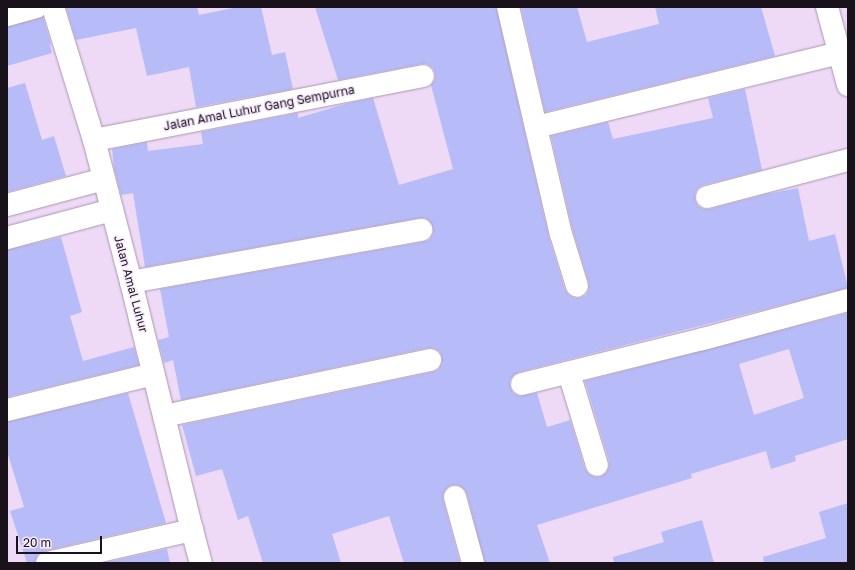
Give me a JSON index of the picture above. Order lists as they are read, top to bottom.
{
  "streets": {
    "street": ["Jalan Amal Luhur Gang Sempurna", "Jalan Amal Luhur"]
  },
  "crossings": [
    ["Jalan Amal Luhur Gang Sempurna", "Jalan Amal Luhur"]
  ],
  "scale_bar": "20 m"
}
